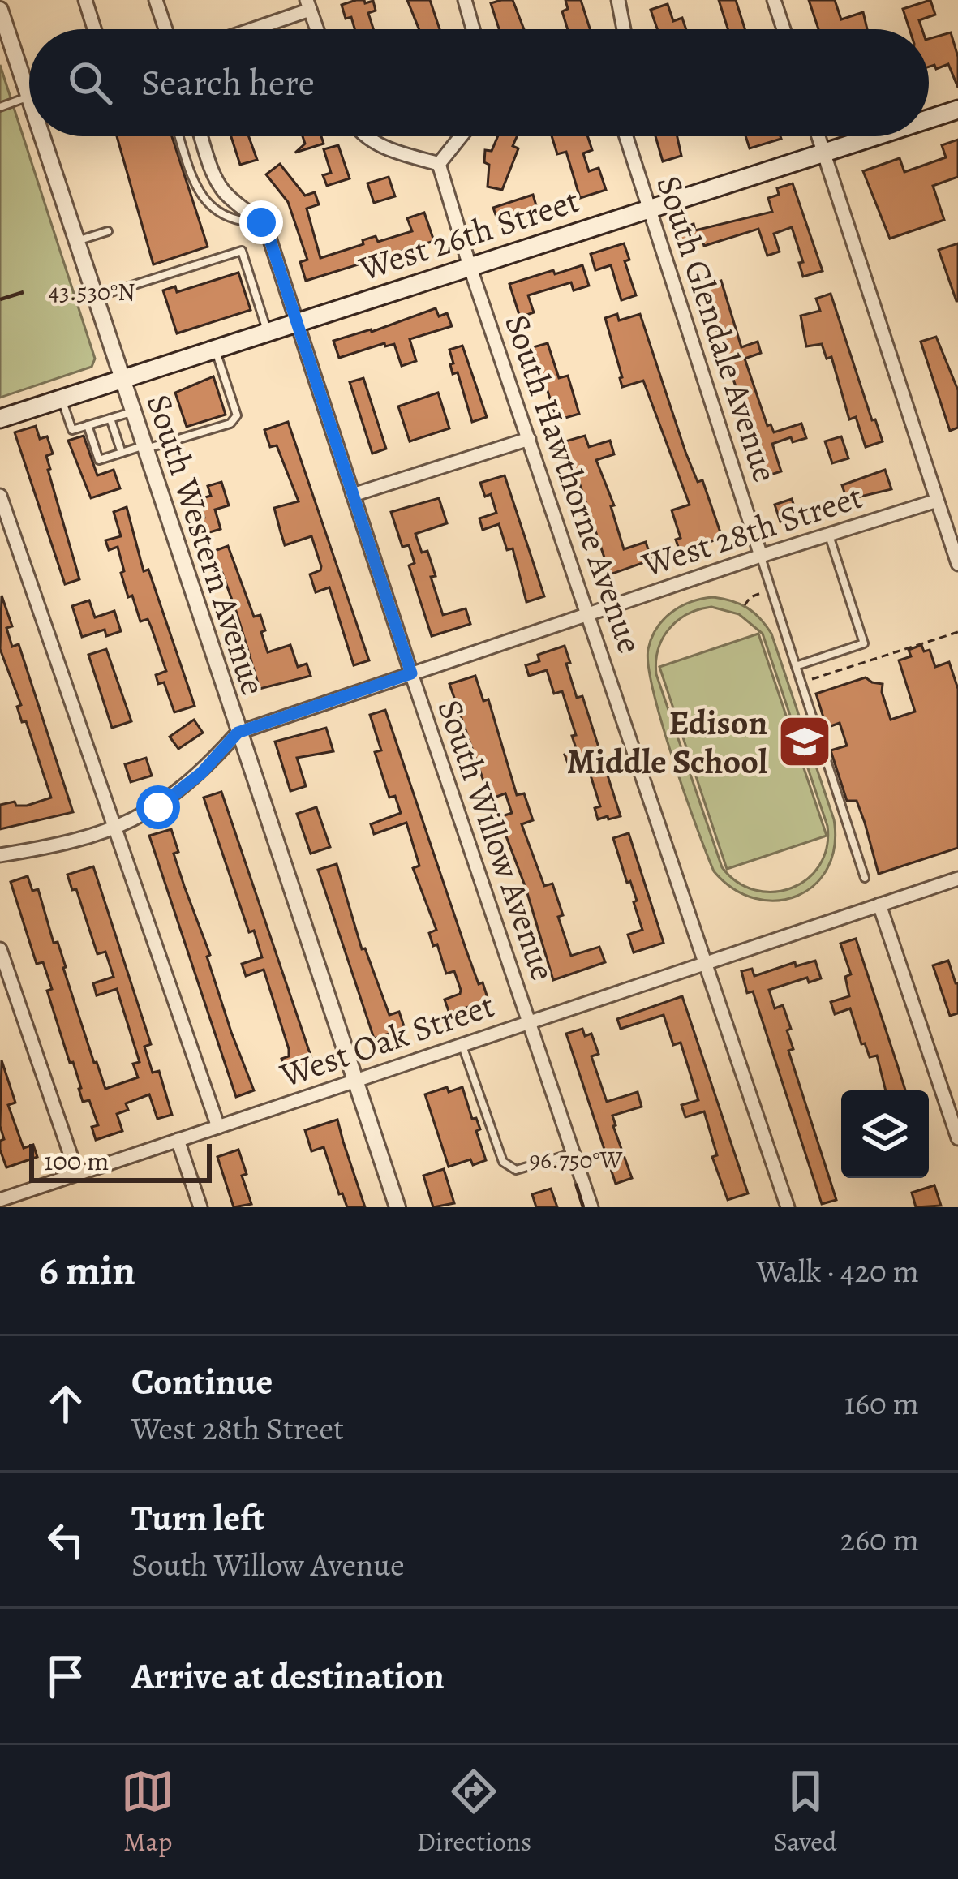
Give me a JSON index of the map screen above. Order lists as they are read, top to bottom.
{
  "streets": {
    "main road": ["West 26th Street"],
    "street": [
      "South Glendale Avenue",
      "South Hawthorne Avenue",
      "West 28th Street",
      "South Western Avenue",
      "South Willow Avenue",
      "West Oak Street"
    ]
  },
  "crossings": [
    ["West 26th Street", "South Glendale Avenue"],
    ["West 26th Street", "South Hawthorne Avenue"],
    ["West 26th Street", "South Western Avenue"],
    ["West 26th Street", "South Willow Avenue"],
    ["South Glendale Avenue", "West 28th Street"],
    ["South Hawthorne Avenue", "West 28th Street"],
    ["South Hawthorne Avenue", "West Oak Street"],
    ["West 28th Street", "South Western Avenue"],
    ["West 28th Street", "South Willow Avenue"],
    ["South Western Avenue", "West Oak Street"],
    ["South Willow Avenue", "West Oak Street"]
  ],
  "places": {
    "school or university": ["Edison Middle School"]
  },
  "scale_bar": "100 m",
  "page": {
    "search": "Search here",
    "scale": "100 m",
    "heading": ["6 min", "Walk · 420 m"],
    "list": [
      ["Continue", "West 28th Street", "160 m"],
      ["Turn left", "South Willow Avenue", "260 m"],
      "Arrive at destination"
    ],
    "nav": ["Map", "Directions", "Saved"]
  },
  "coordinates": ["43.530°N", "96.750°W"]
}
